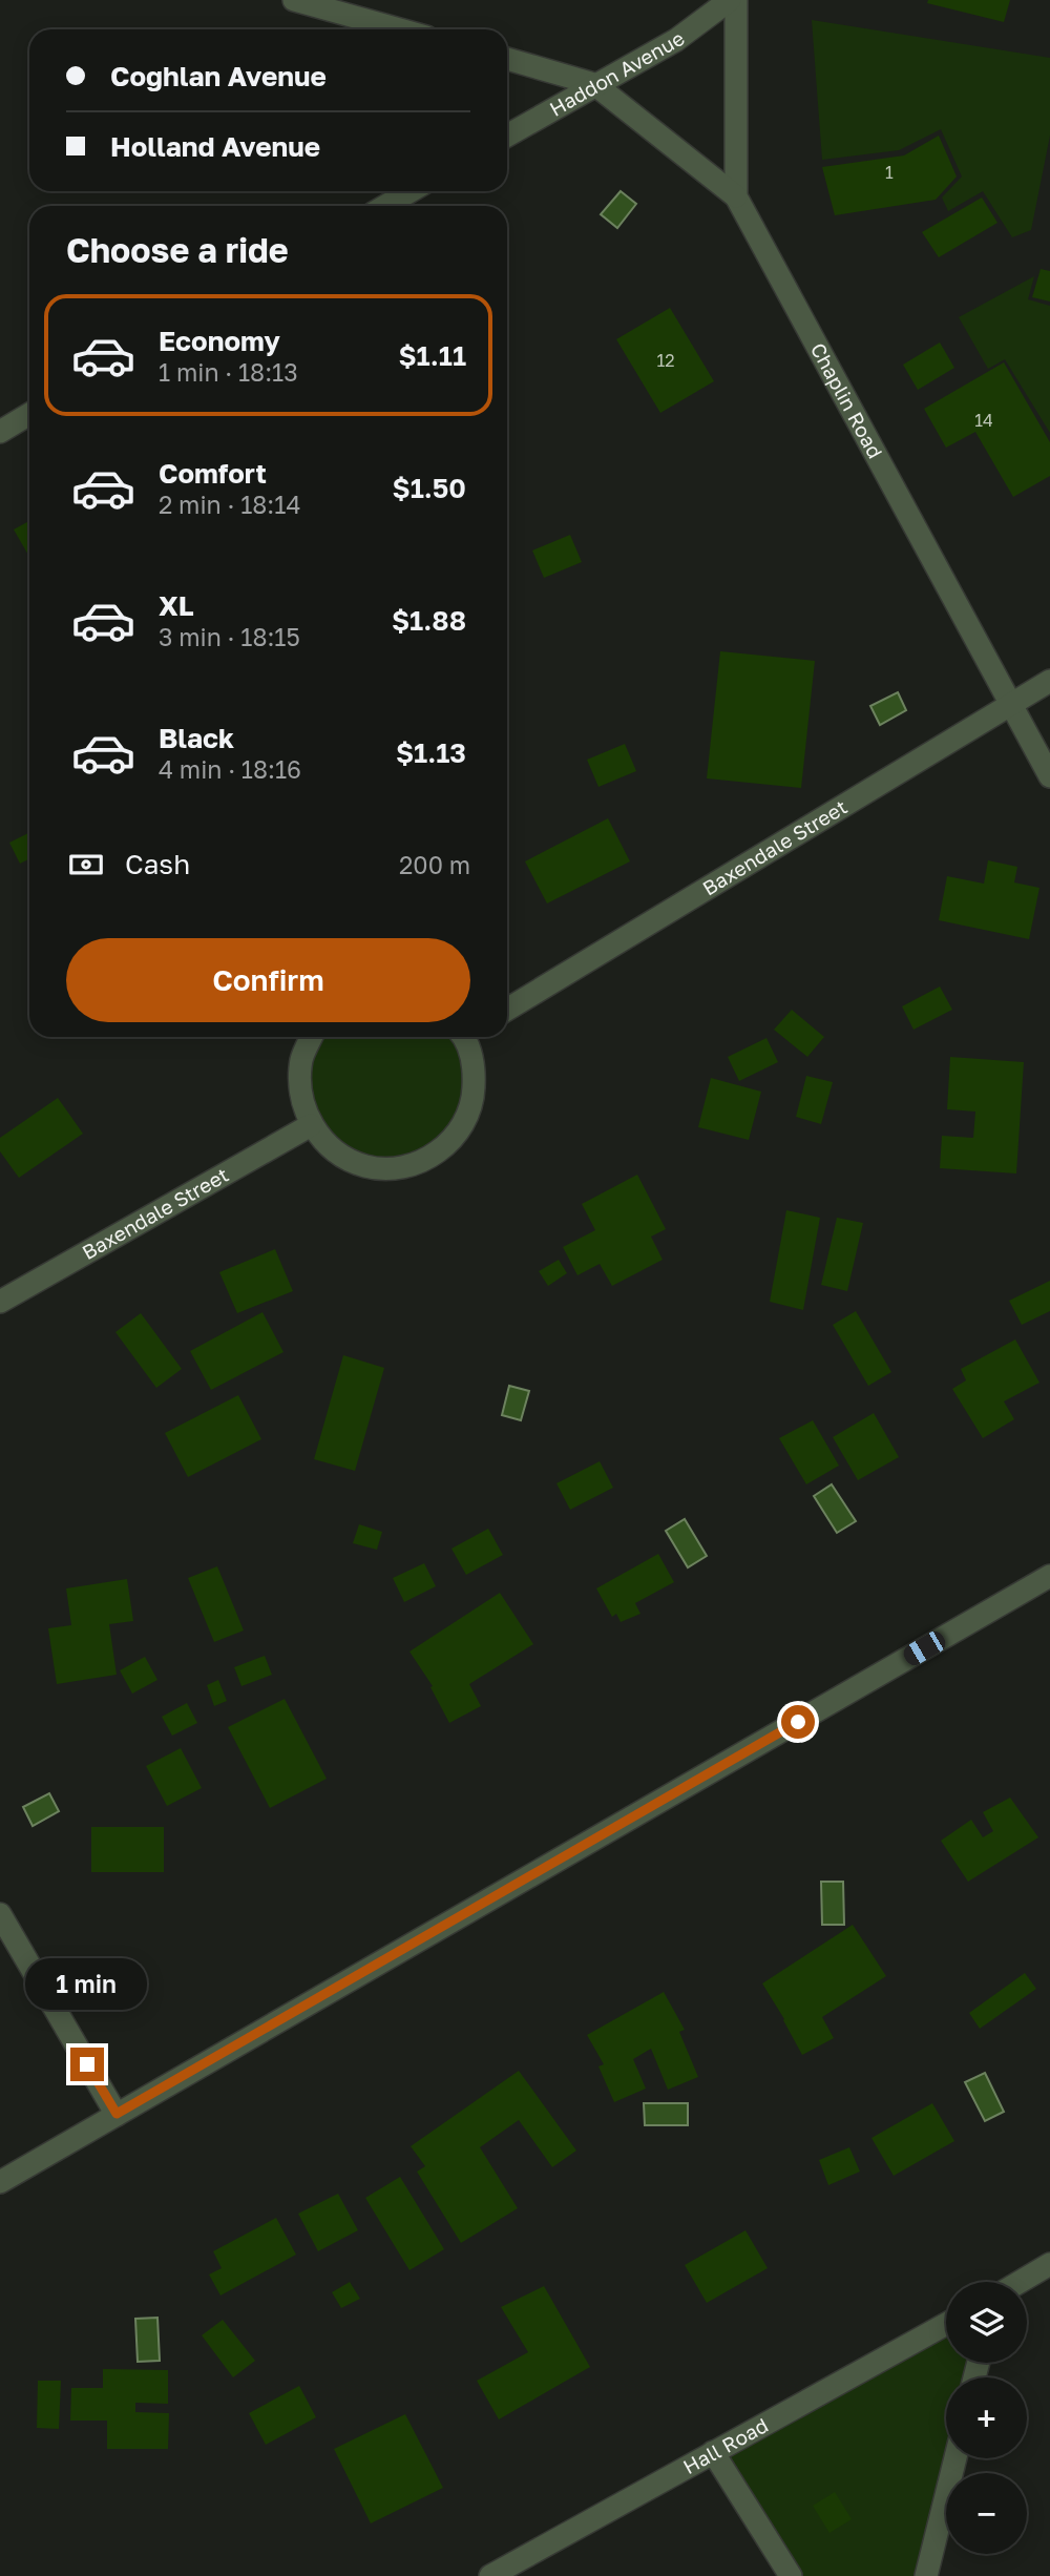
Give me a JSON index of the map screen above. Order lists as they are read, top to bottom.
{
  "streets": {
    "street": [
      "Haddon Avenue",
      "Chaplin Road",
      "Baxendale Street",
      "Hall Road"
    ]
  },
  "crossings": [
    ["Chaplin Road", "Baxendale Street"]
  ],
  "house_numbers": ["1", "12", "14"],
  "page": {
    "banner": ["Coghlan Avenue", "Holland Avenue"],
    "heading": "Choose a ride",
    "list": [
      {
        "name": "Economy",
        "note": "1 min · 18:13",
        "value": "$1.11"
      },
      {
        "name": "Comfort",
        "note": "2 min · 18:14",
        "value": "$1.50"
      },
      {
        "name": "XL",
        "note": "3 min · 18:15",
        "value": "$1.88"
      },
      {
        "name": "Black",
        "note": "4 min · 18:16",
        "value": "$1.13"
      }
    ],
    "pay": ["Cash", "200 m"],
    "buttons": "Confirm",
    "bubble": "1 min",
    "map_buttons": ["+", "−"]
  }
}
